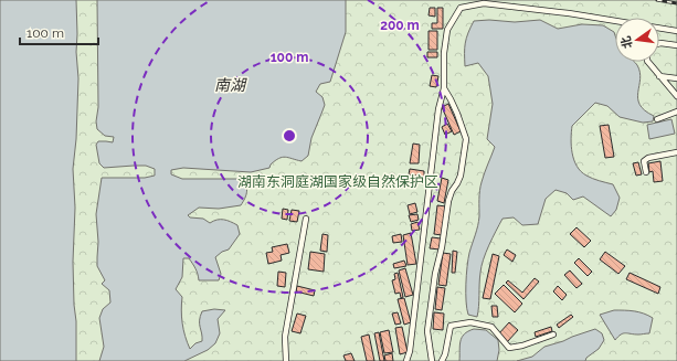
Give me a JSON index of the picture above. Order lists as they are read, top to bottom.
{
  "water": ["南湖"],
  "parks": ["湖南东洞庭湖国家级自然保护区"],
  "scale_bar": "100 m",
  "north": "left",
  "rings": ["200 m", "100 m"]
}
